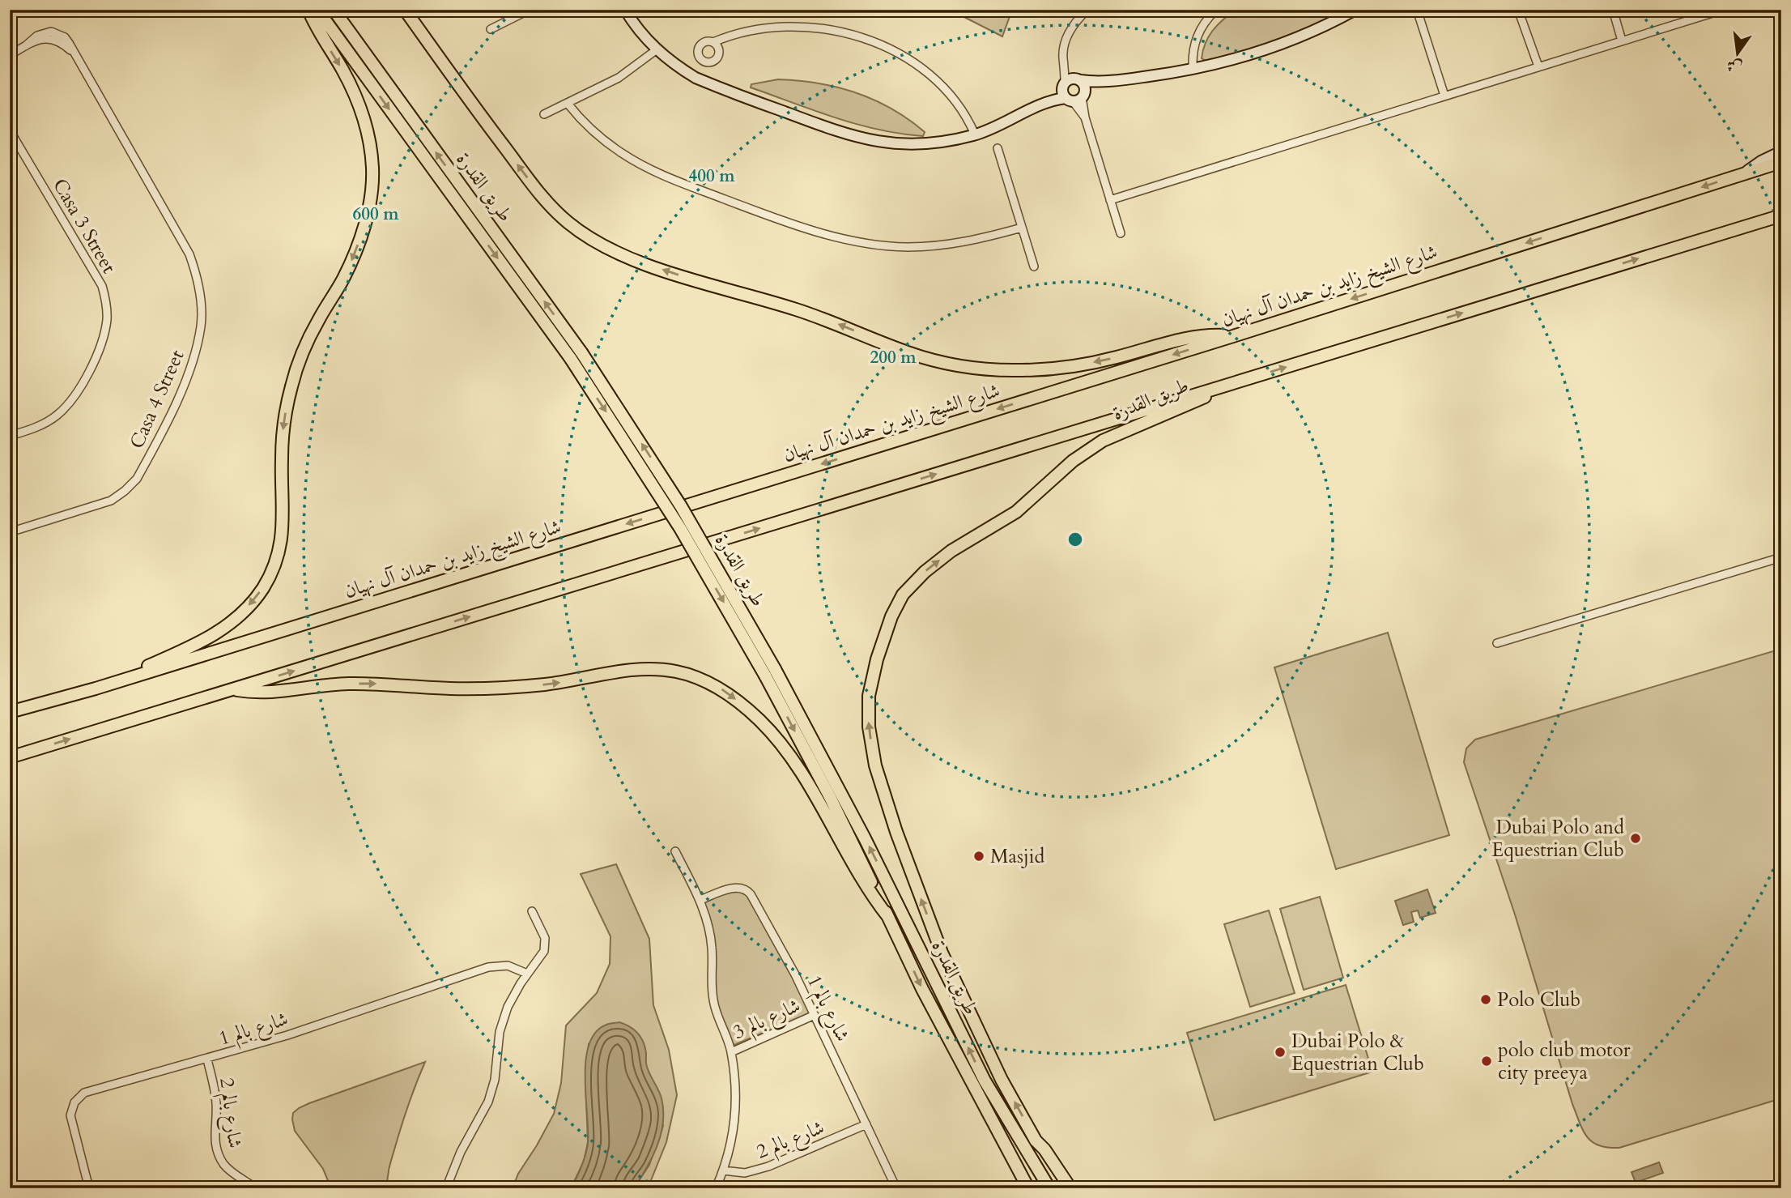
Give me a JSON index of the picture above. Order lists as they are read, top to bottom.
{
  "streets": {
    "main road": ["طريق القدرة", "شارع الشيخ زايد بن حمدان آل نهيان"],
    "street": [
      "Casa 3 Street",
      "Casa 4 Street",
      "شارع بالم 1",
      "شارع بالم 3",
      "شارع بالم 2"
    ]
  },
  "crossings": [
    ["شارع بالم 1", "شارع بالم 3"],
    ["شارع بالم 1", "شارع بالم 2"]
  ],
  "places": [
    "Dubai Polo and Equestrian Club",
    "Masjid",
    "Polo Club",
    "Dubai Polo & Equestrian Club",
    "polo club motor city preeya"
  ],
  "north": "bottom",
  "rings": ["400 m", "600 m", "200 m"]
}
